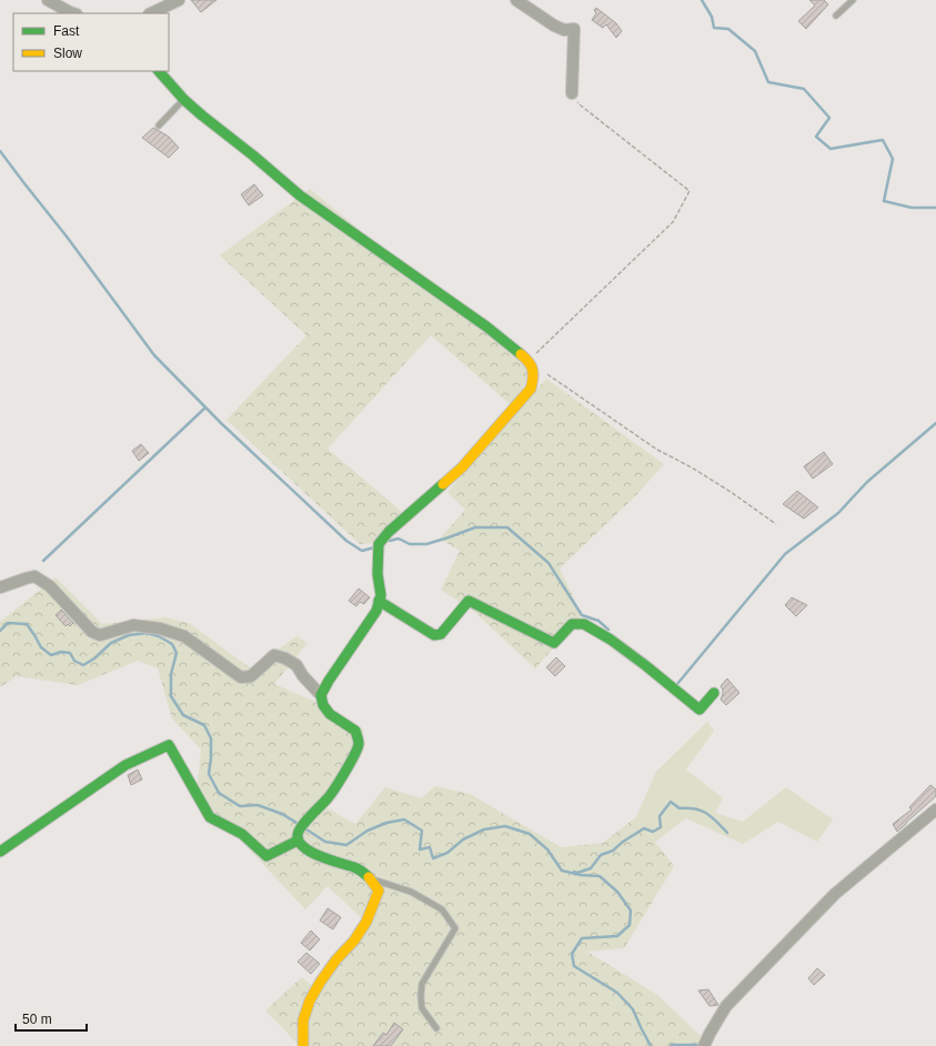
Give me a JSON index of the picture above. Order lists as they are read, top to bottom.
{
  "legend": ["Fast", "Slow"],
  "scale_bar": "50 m"
}
